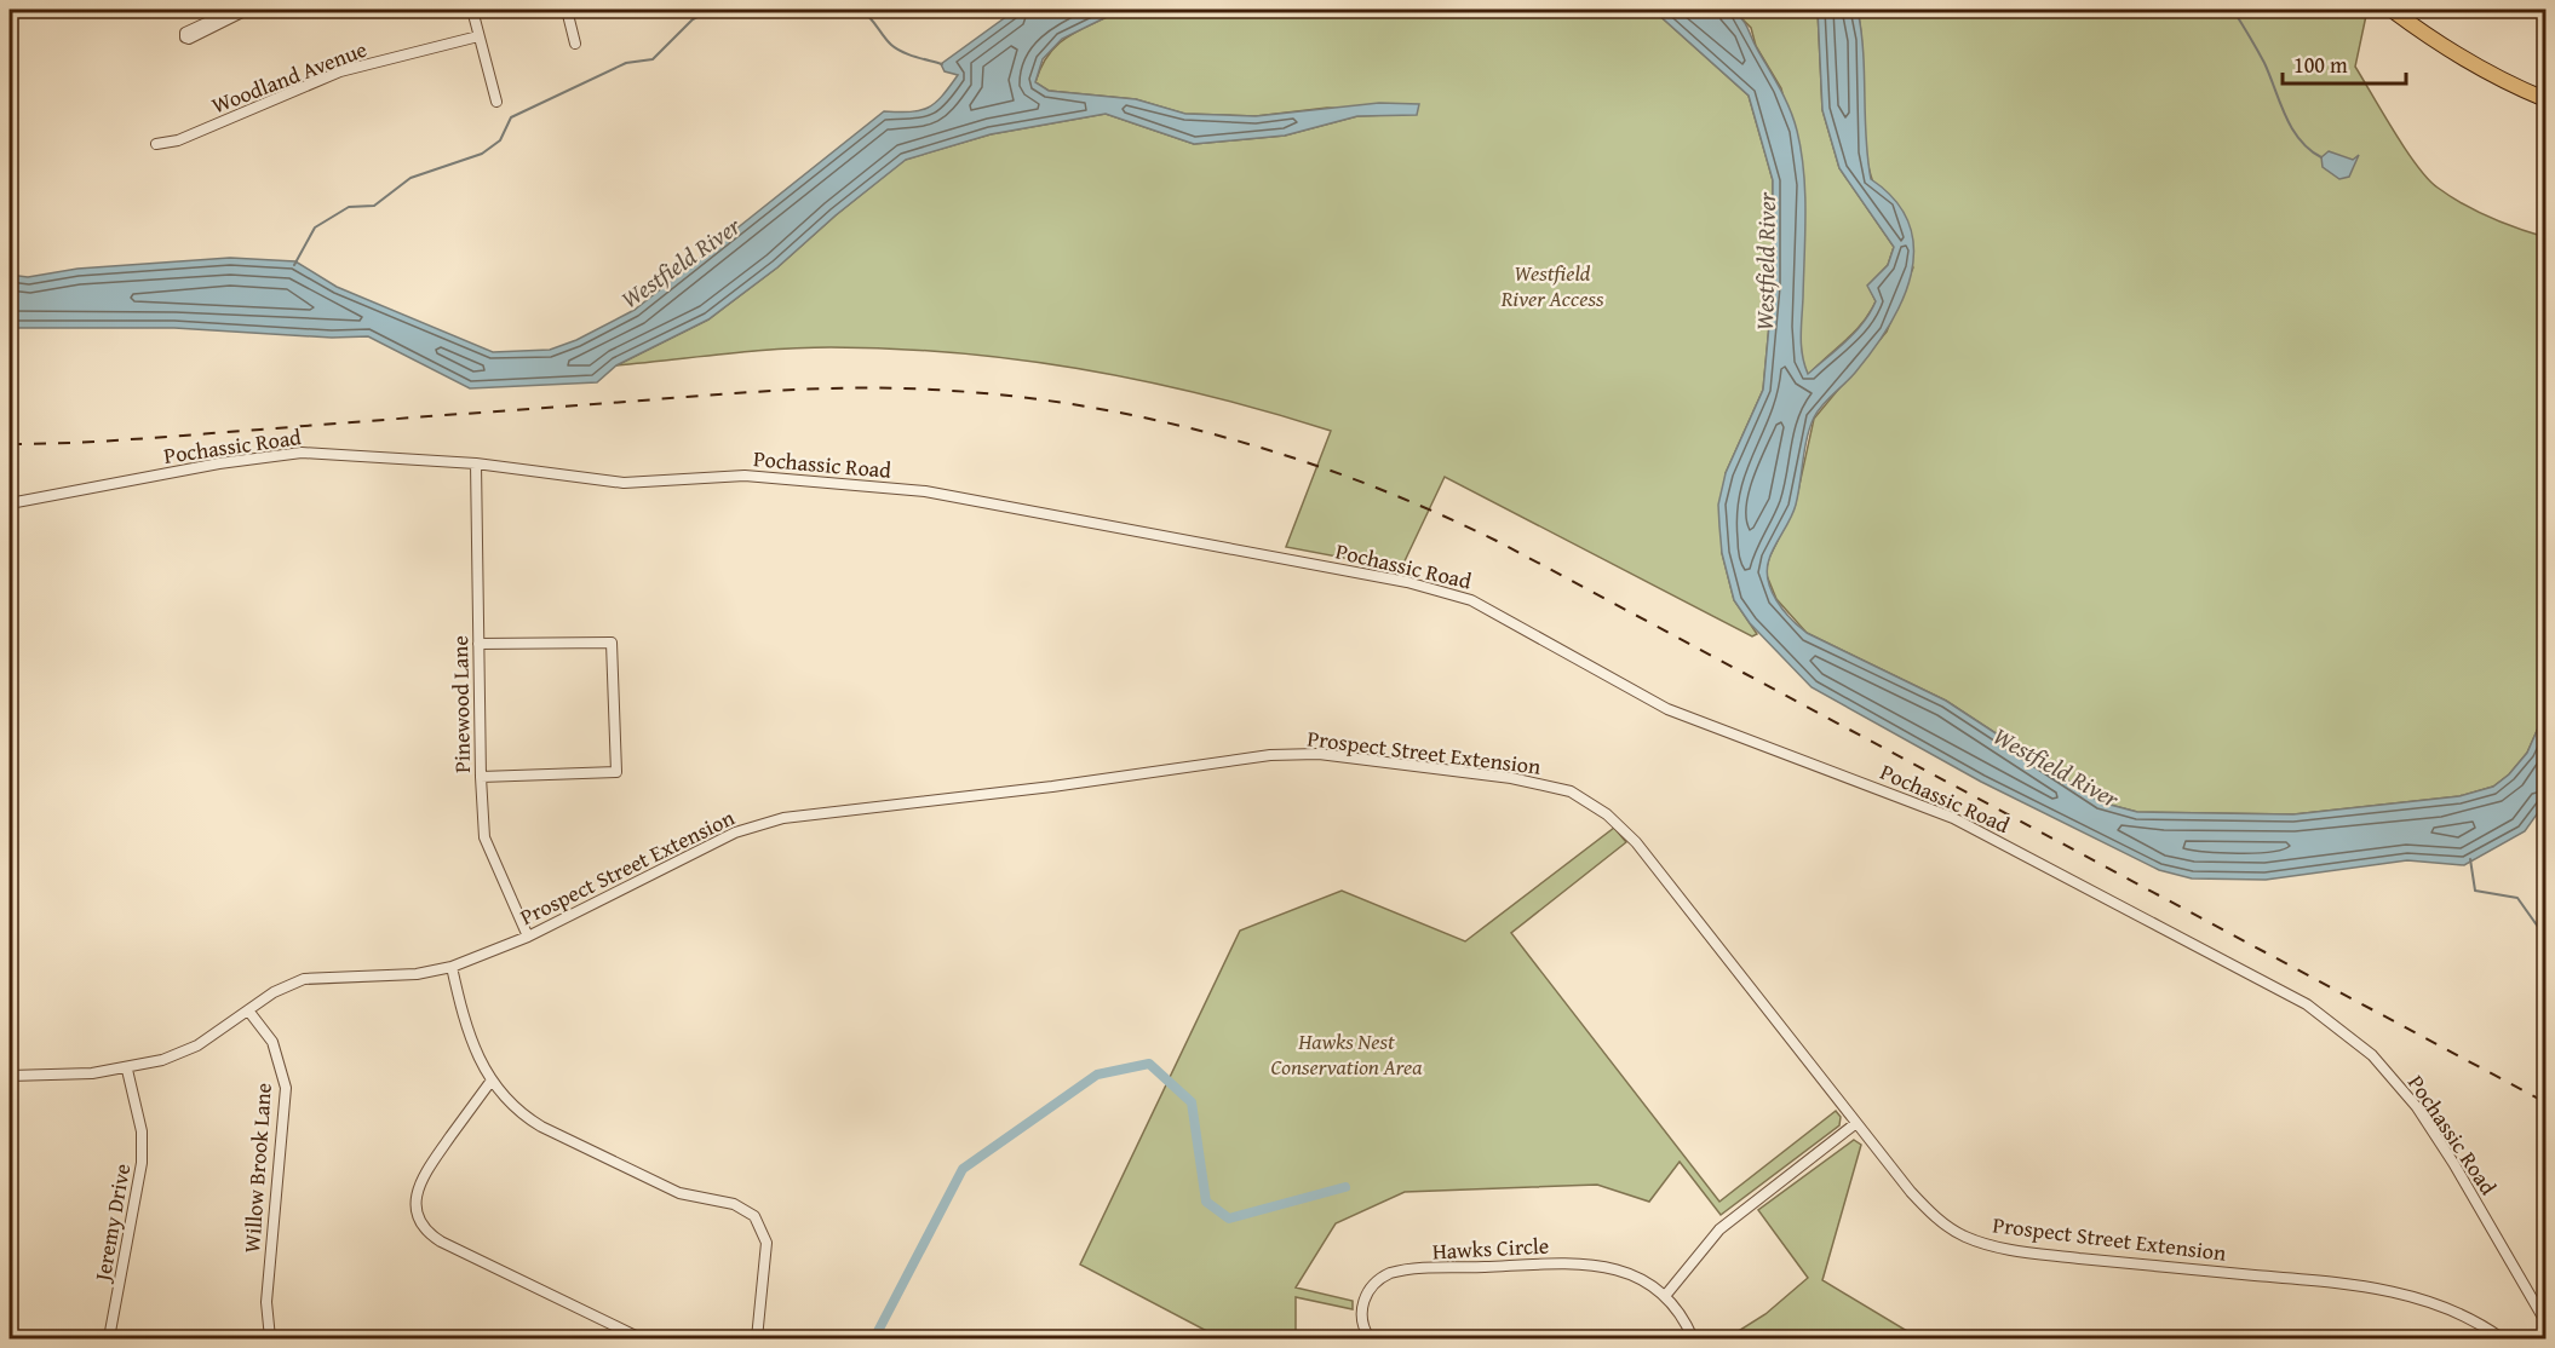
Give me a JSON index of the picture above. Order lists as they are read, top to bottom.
{
  "streets": {
    "street": [
      "Woodland Avenue",
      "Pochassic Road",
      "Pinewood Lane",
      "Prospect Street Extension",
      "Willow Brook Lane",
      "Jeremy Drive",
      "Hawks Circle"
    ]
  },
  "crossings": [
    ["Pochassic Road", "Pinewood Lane"],
    ["Pinewood Lane", "Prospect Street Extension"],
    ["Prospect Street Extension", "Willow Brook Lane"],
    ["Prospect Street Extension", "Jeremy Drive"]
  ],
  "water": ["Westfield River"],
  "parks": ["Westfield River Access", "Hawks Nest Conservation Area"],
  "scale_bar": "100 m"
}
